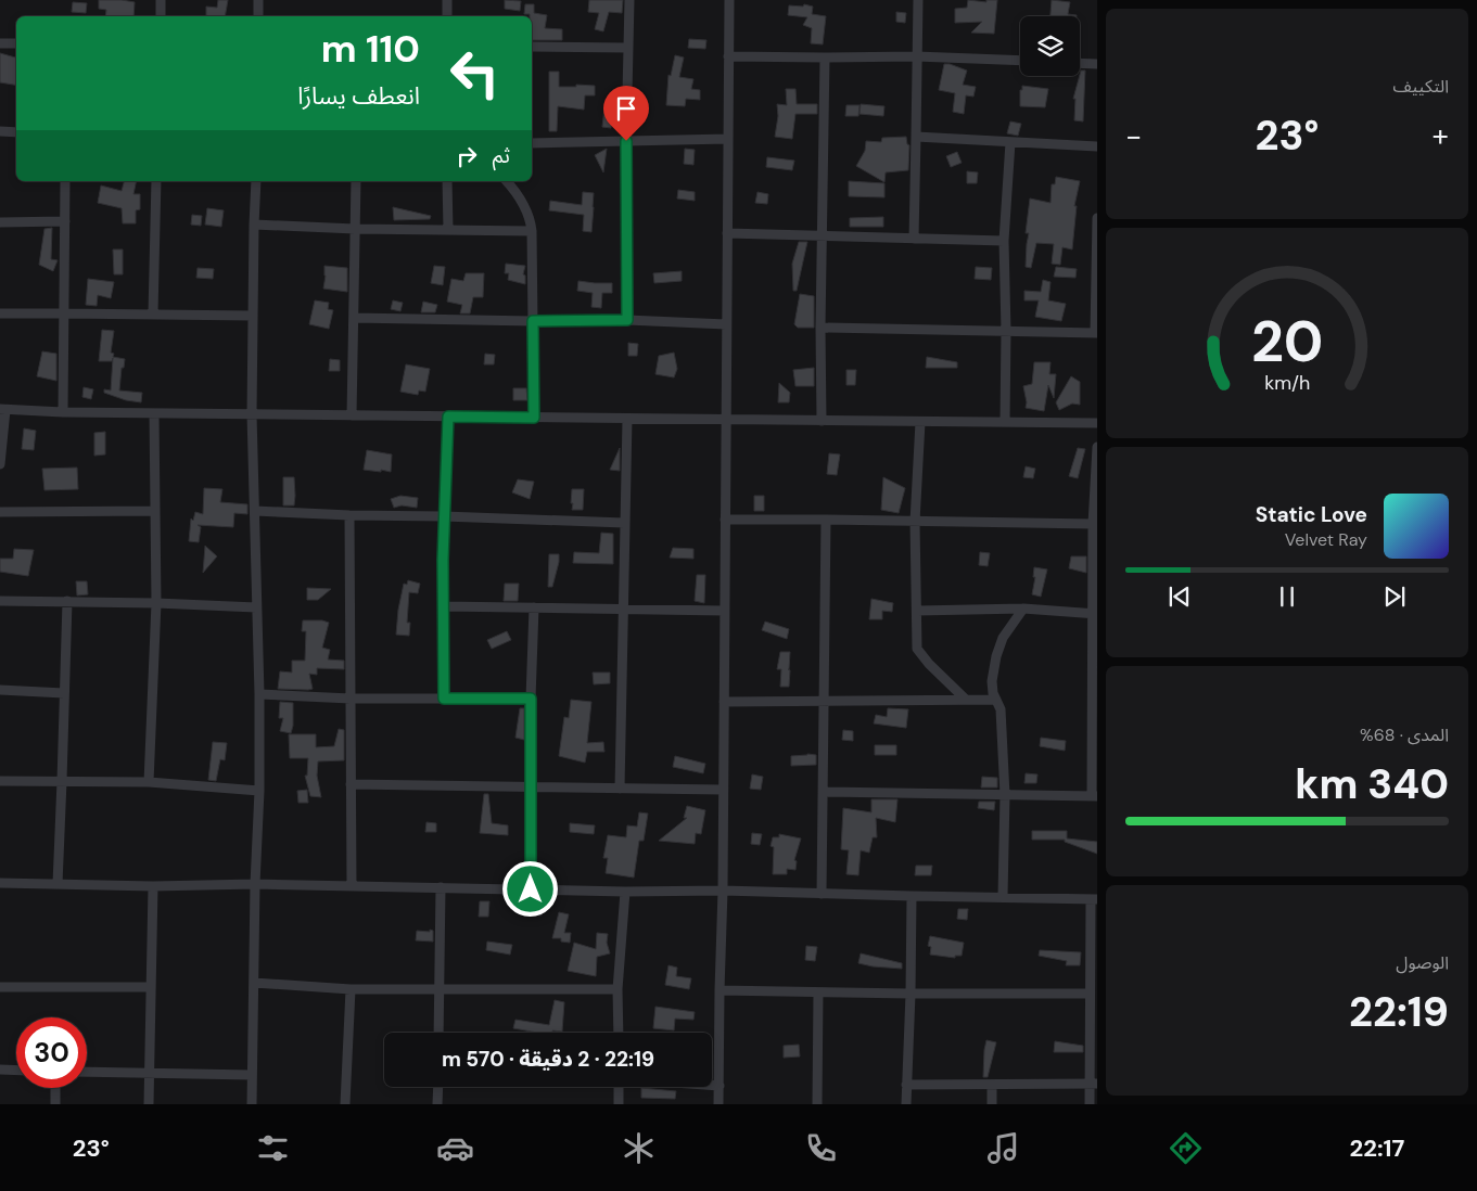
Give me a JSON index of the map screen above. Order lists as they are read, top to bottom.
{
  "page": {
    "tile": [
      "التكييف",
      ["المدى · 68%", "340 km"],
      ["الوصول", "22:19"]
    ],
    "turn": ["110 m", "انعطف يسارًا"],
    "heat": ["−", "23°", "+"],
    "then": "ثم",
    "song": ["Static Love", "Velvet Ray"],
    "limit": "30",
    "trip": "22:19 · 2 دقيقة · 570 m",
    "tabs": ["22:17", "23°"],
    "gauge": ["20", "km/h"]
  }
}
